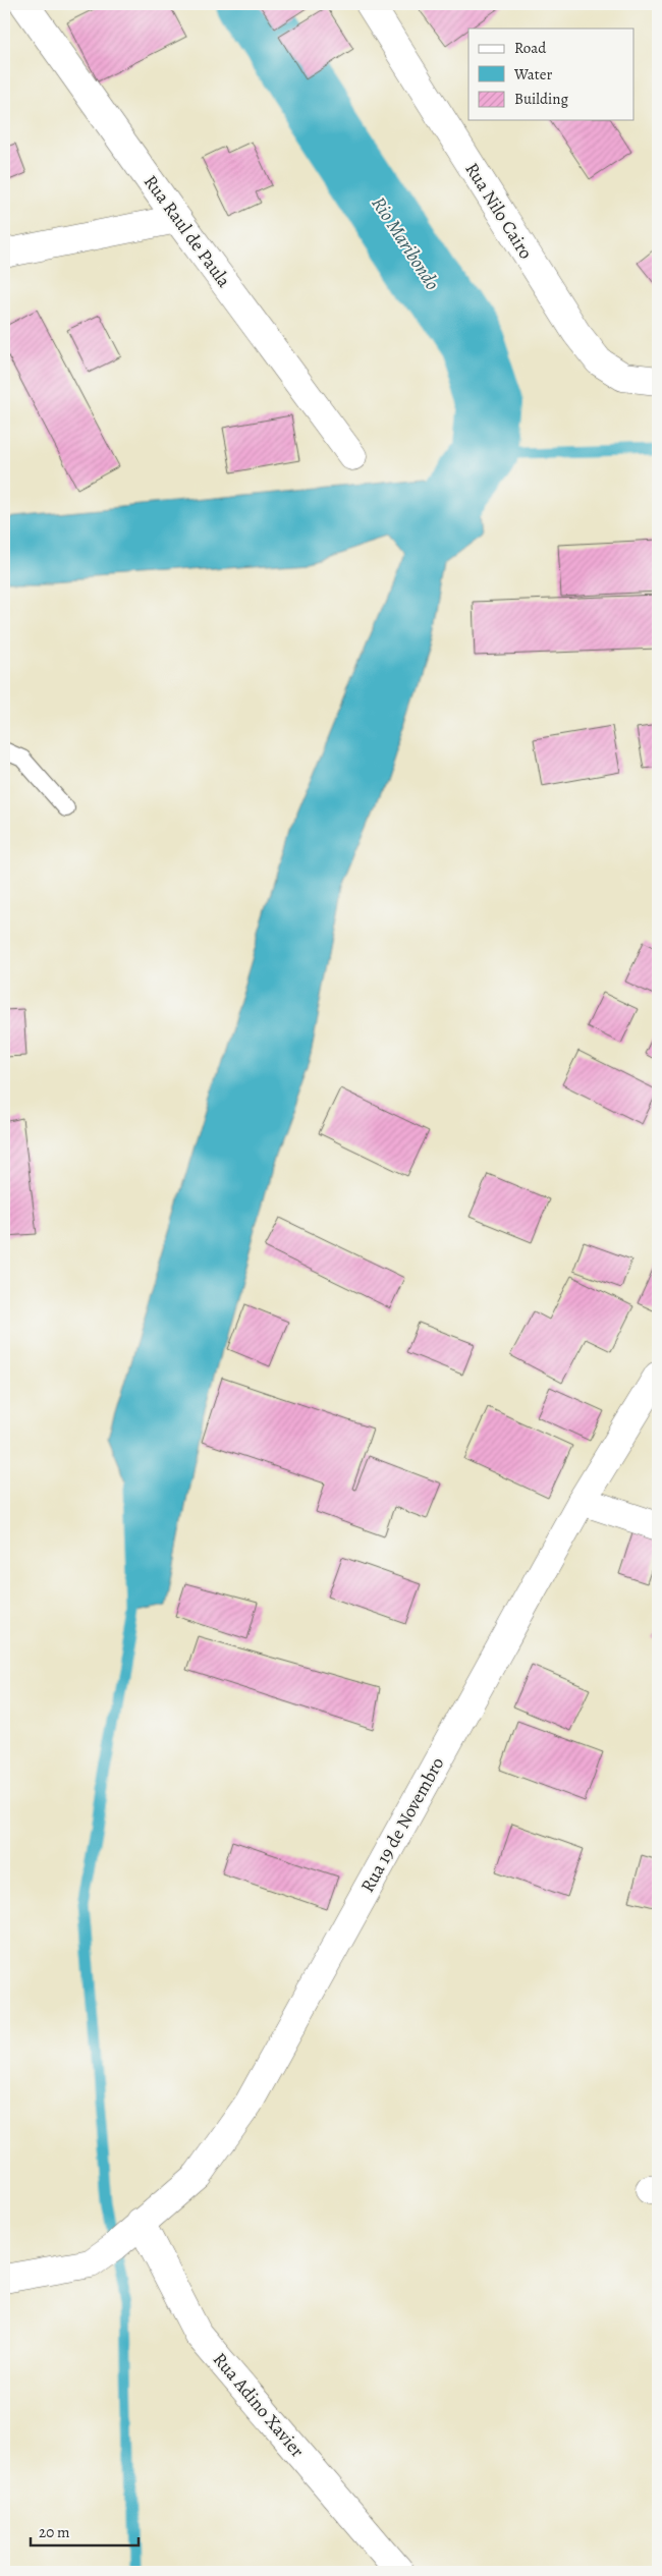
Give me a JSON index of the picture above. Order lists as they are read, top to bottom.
{
  "streets": {
    "street": [
      "Rua Nilo Cairo",
      "Rua Raul de Paula",
      "Rua 19 de Novembro",
      "Rua Adino Xavier"
    ]
  },
  "crossings": [
    ["Rua 19 de Novembro", "Rua Adino Xavier"]
  ],
  "water": ["Rio Maribondo"],
  "legend": ["Road", "Water", "Building"],
  "scale_bar": "20 m"
}
